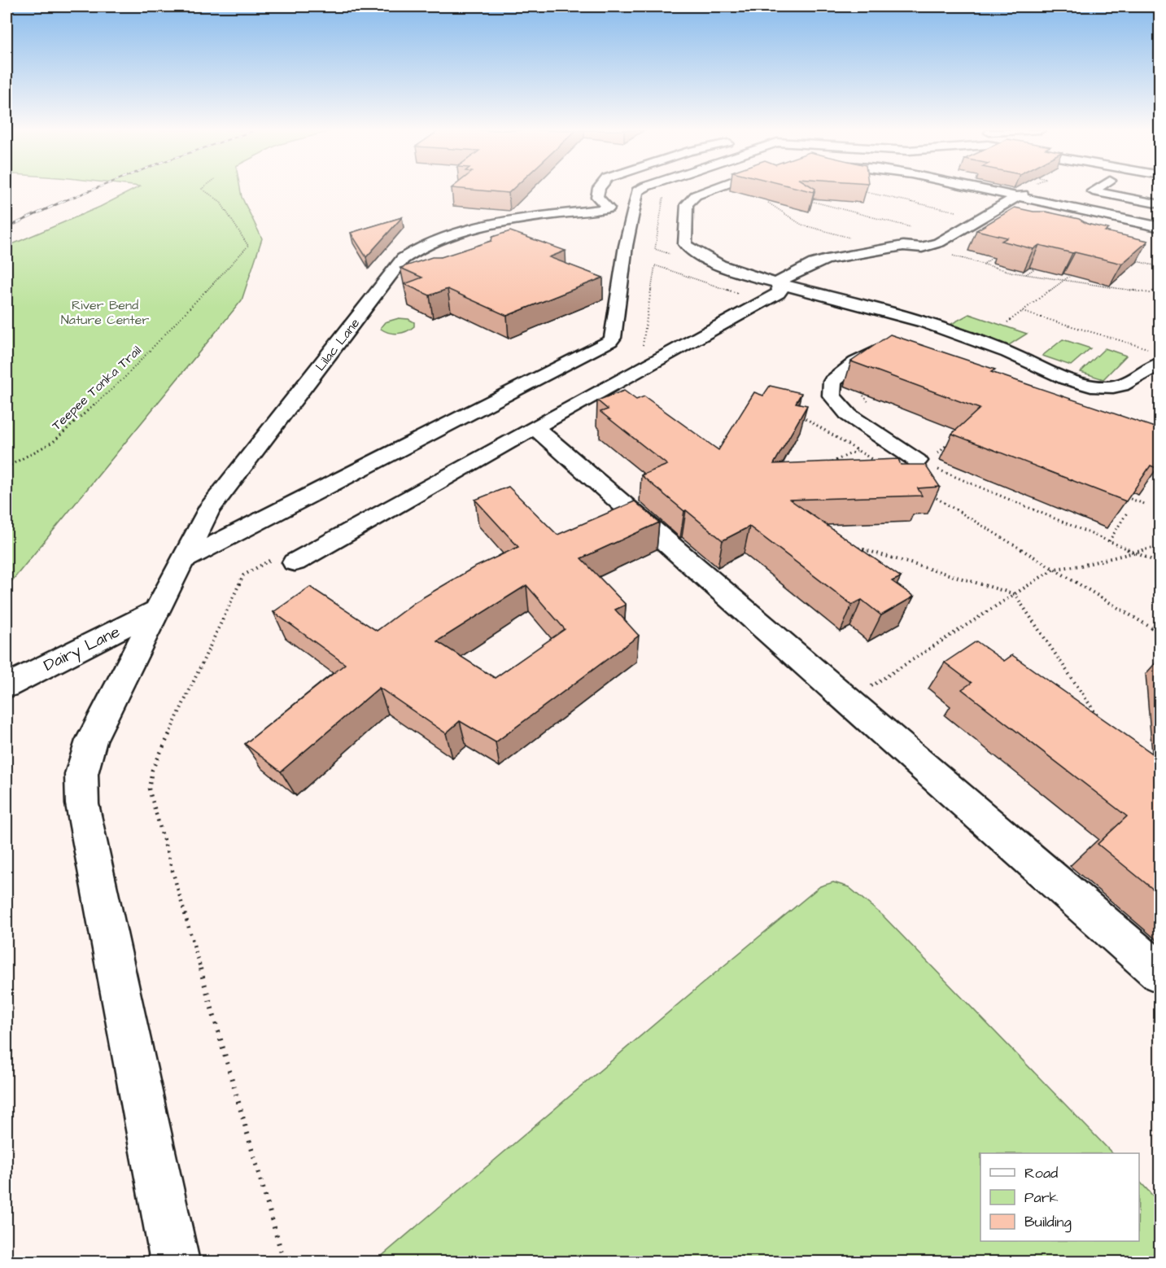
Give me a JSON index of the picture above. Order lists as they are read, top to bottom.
{
  "streets": {
    "street": ["Lilac Lane", "Dairy Lane"],
    "path": ["Teepee Tonka Trail"]
  },
  "crossings": [
    ["Lilac Lane", "Dairy Lane"]
  ],
  "parks": ["River Bend Nature Center"],
  "legend": ["Road", "Park", "Building"]
}
